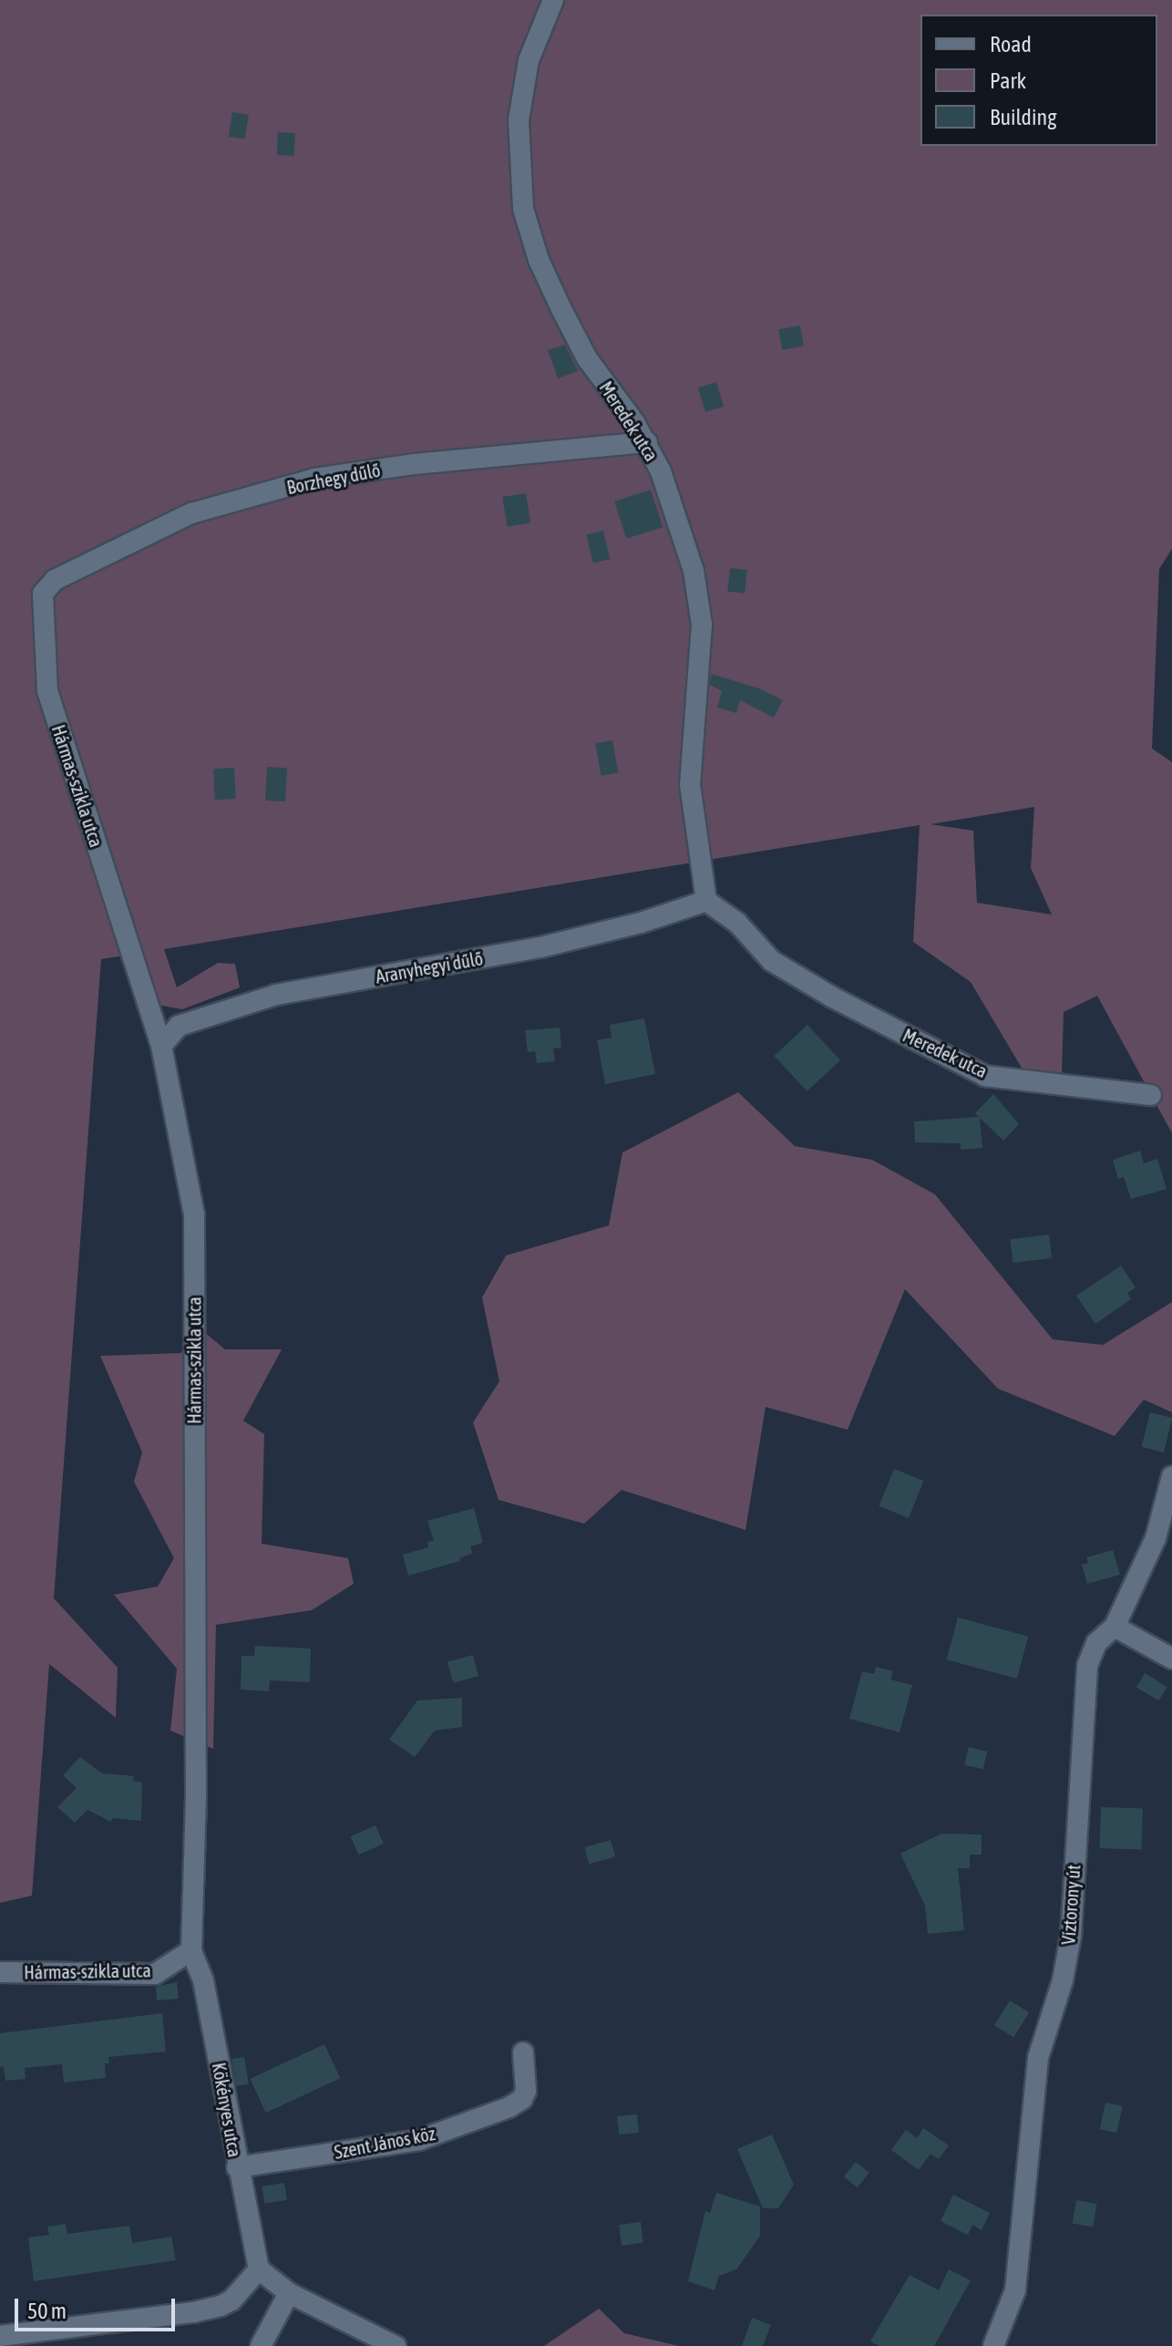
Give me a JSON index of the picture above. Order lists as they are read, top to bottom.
{
  "streets": {
    "street": [
      "Meredek utca",
      "Borzhegy dűlő",
      "Hármas-szikla utca",
      "Aranyhegyi dűlő",
      "Víztorony út",
      "Kökényes utca",
      "Szent János köz"
    ]
  },
  "crossings": [
    ["Meredek utca", "Borzhegy dűlő"],
    ["Meredek utca", "Aranyhegyi dűlő"],
    ["Borzhegy dűlő", "Hármas-szikla utca"],
    ["Hármas-szikla utca", "Aranyhegyi dűlő"],
    ["Hármas-szikla utca", "Kökényes utca"],
    ["Kökényes utca", "Szent János köz"]
  ],
  "legend": ["Road", "Park", "Building"],
  "scale_bar": "50 m"
}
